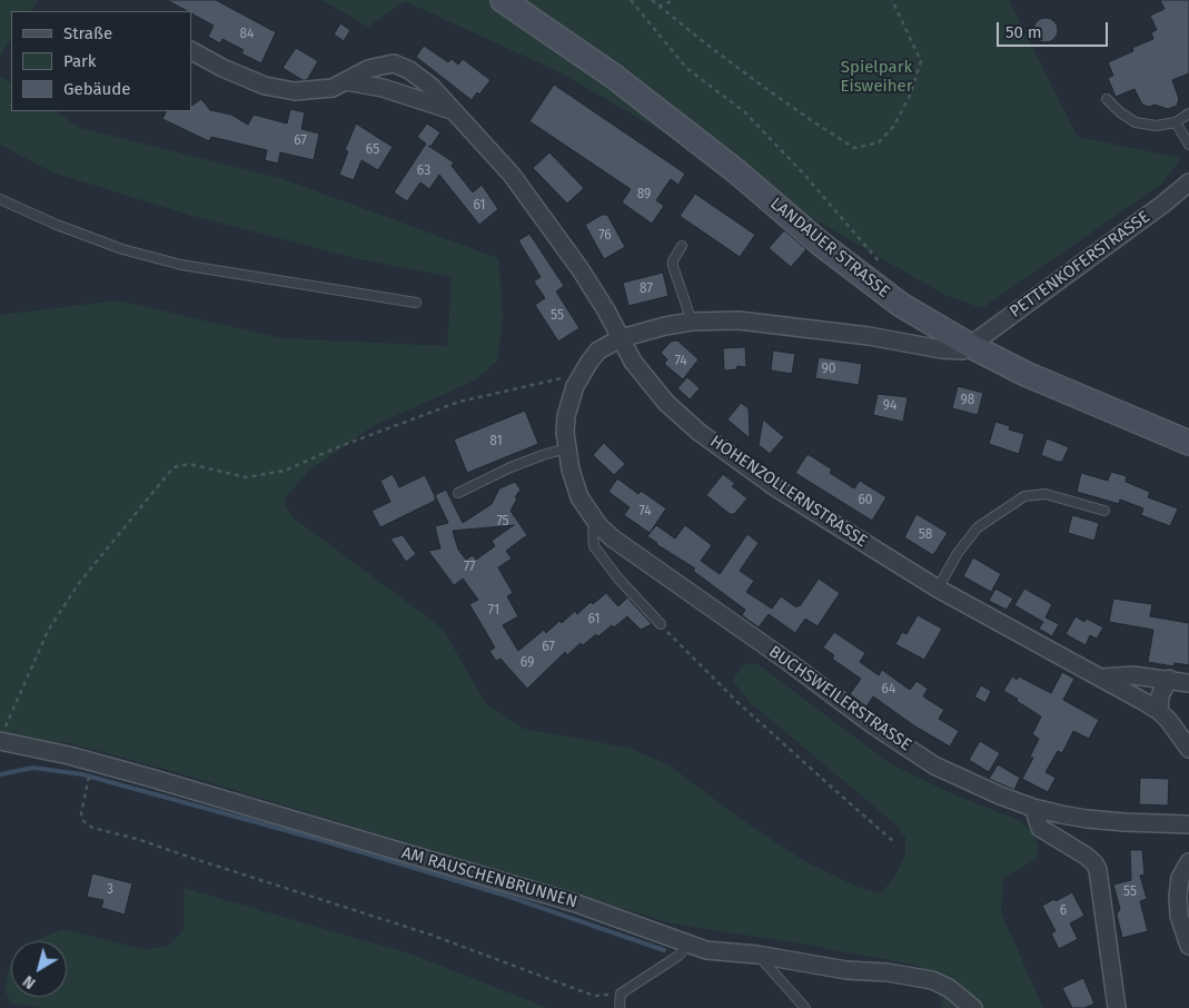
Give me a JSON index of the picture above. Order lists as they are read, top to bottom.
{
  "streets": {
    "main road": ["LANDAUER STRASSE"],
    "street": [
      "PETTENKOFERSTRASSE",
      "HOHENZOLLERNSTRASSE",
      "BUCHSWEILERSTRASSE",
      "AM RAUSCHENBRUNNEN"
    ]
  },
  "crossings": [
    ["LANDAUER STRASSE", "PETTENKOFERSTRASSE"],
    ["LANDAUER STRASSE", "BUCHSWEILERSTRASSE"],
    ["PETTENKOFERSTRASSE", "BUCHSWEILERSTRASSE"],
    ["HOHENZOLLERNSTRASSE", "BUCHSWEILERSTRASSE"]
  ],
  "parks": ["Spielpark Eisweiher"],
  "house_numbers": [
    "84",
    "67",
    "65",
    "63",
    "89",
    "61",
    "76",
    "87",
    "55",
    "74",
    "90",
    "98",
    "94",
    "81",
    "60",
    "74",
    "75",
    "58",
    "77",
    "71",
    "61",
    "67",
    "69",
    "64",
    "3",
    "55",
    "6"
  ],
  "legend": ["Straße", "Park", "Gebäude"],
  "scale_bar": "50 m",
  "north": "bottom left"
}
